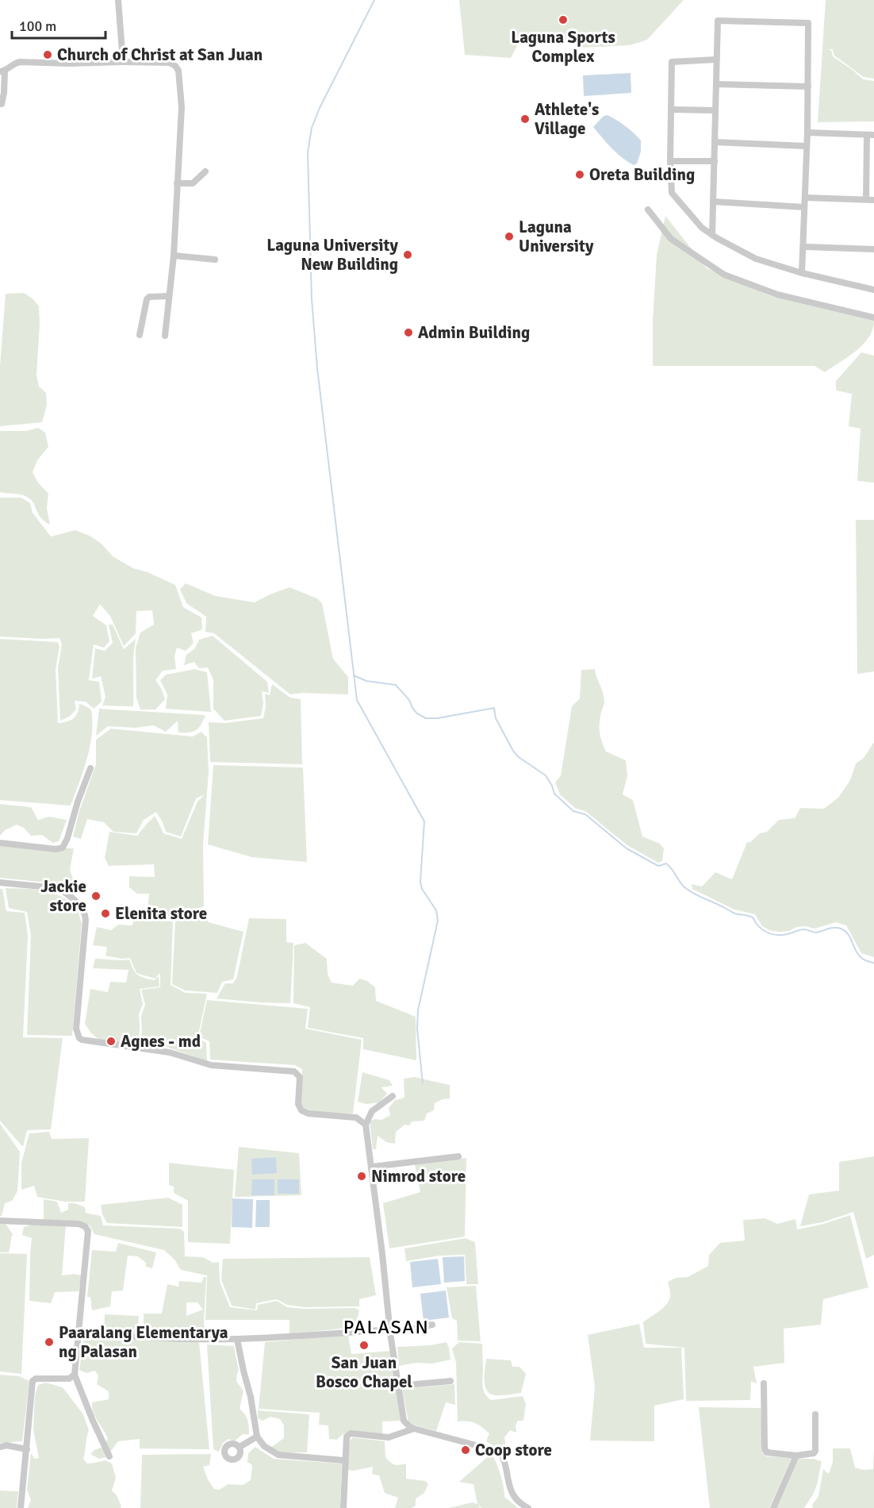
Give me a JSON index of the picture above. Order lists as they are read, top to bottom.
{
  "districts": ["PALASAN"],
  "places": [
    "Laguna Sports Complex",
    "Church of Christ at San Juan",
    "Athlete's Village",
    "Oreta Building",
    "Laguna University",
    "Laguna University New Building",
    "Admin Building",
    "Jackie store",
    "Elenita store",
    "Agnes - md",
    "Nimrod store",
    "Paaralang Elementarya ng Palasan",
    "San Juan Bosco Chapel",
    "Coop store"
  ],
  "scale_bar": "100 m"
}
